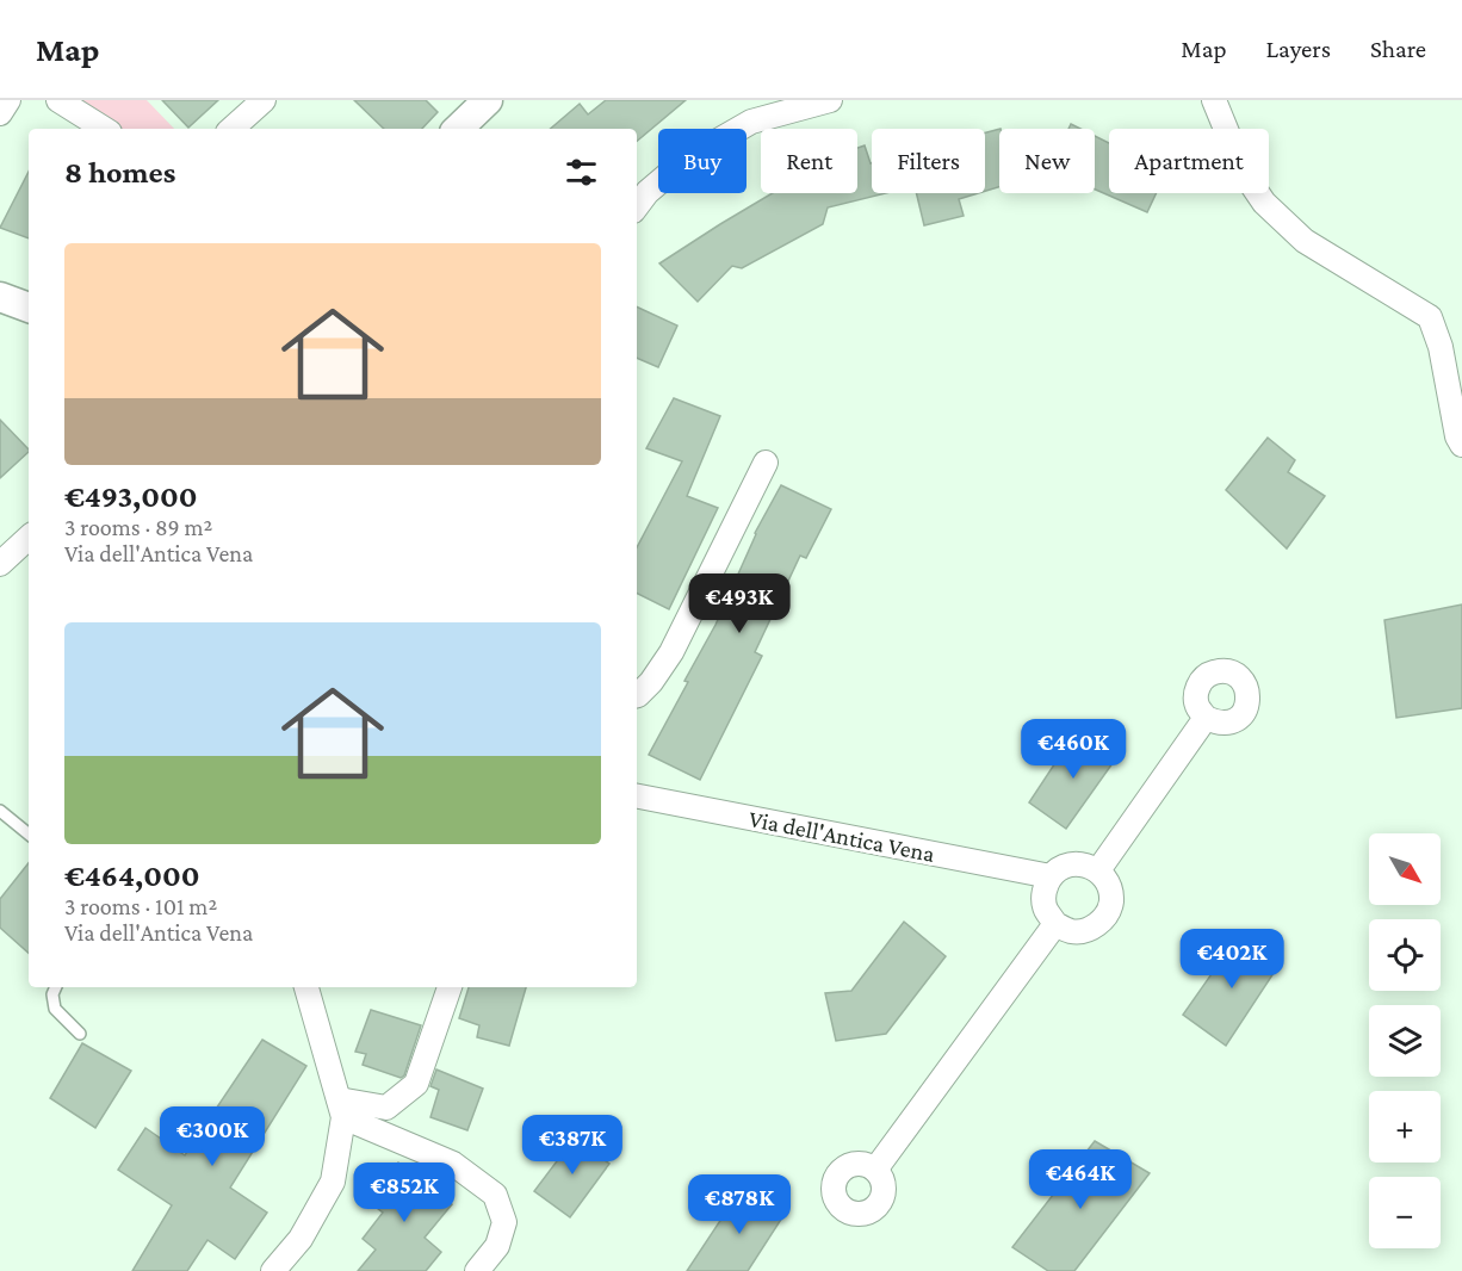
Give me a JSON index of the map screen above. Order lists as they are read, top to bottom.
{
  "streets": {
    "street": ["Via dell'Antica Vena"]
  },
  "north": "bottom right",
  "page": {
    "header": "Map",
    "nav": ["Map", "Layers", "Share"],
    "chip": [
      "Buy",
      "Rent",
      "Filters",
      "New",
      "Apartment"
    ],
    "heading": "8 homes",
    "list": [
      {
        "name": "€493,000",
        "note": "3 rooms · 89 m² · Via dell'Antica Vena"
      },
      {
        "name": "€464,000",
        "note": "3 rooms · 101 m² · Via dell'Antica Vena"
      }
    ],
    "price": [
      "€493K",
      "€460K",
      "€402K",
      "€300K",
      "€387K",
      "€464K",
      "€852K",
      "€878K"
    ],
    "map_buttons": ["+", "−"]
  }
}
